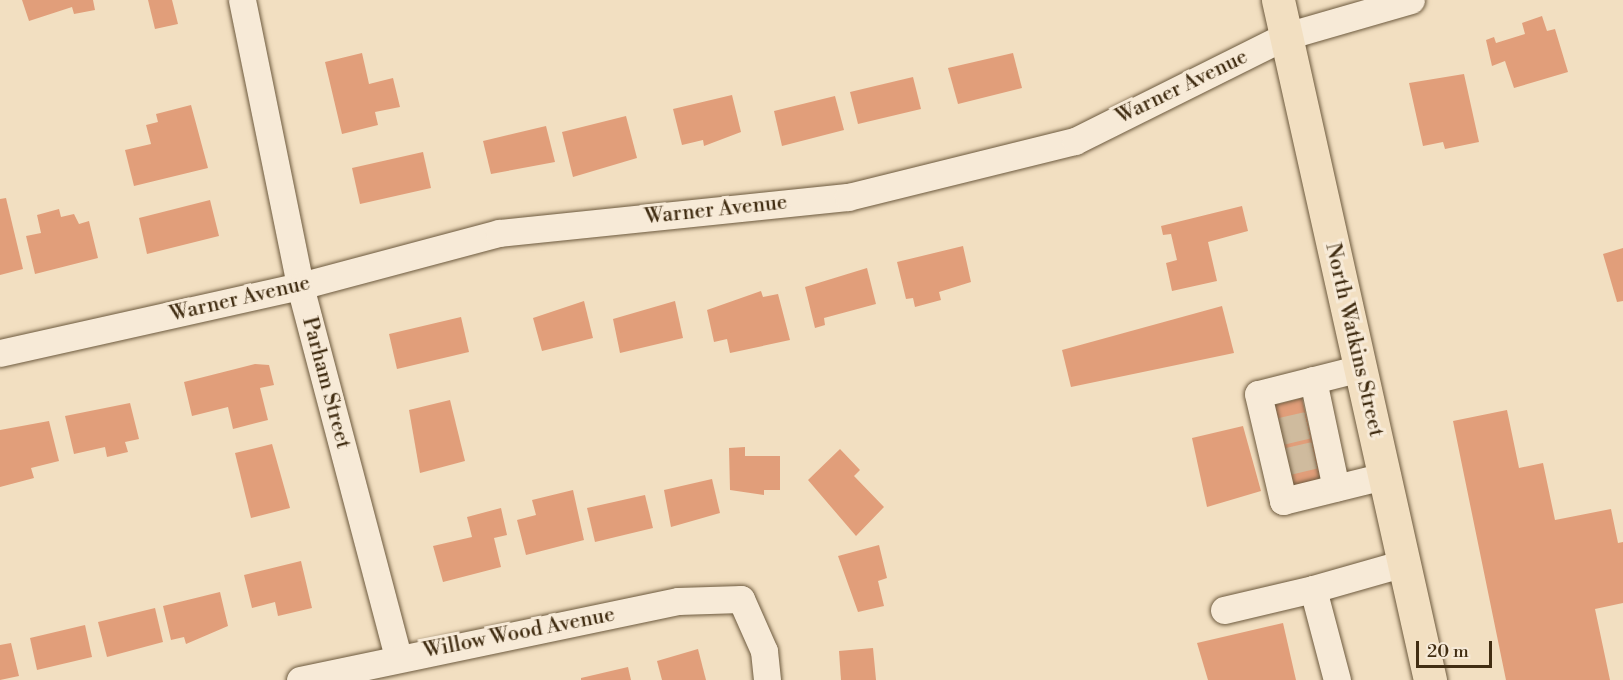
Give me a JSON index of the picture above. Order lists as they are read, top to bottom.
{
  "streets": {
    "main road": ["North Watkins Street"],
    "street": ["Warner Avenue", "Parham Street", "Willow Wood Avenue"]
  },
  "crossings": [
    ["Warner Avenue", "North Watkins Street"],
    ["Warner Avenue", "Parham Street"],
    ["Parham Street", "Willow Wood Avenue"]
  ],
  "scale_bar": "20 m"
}
